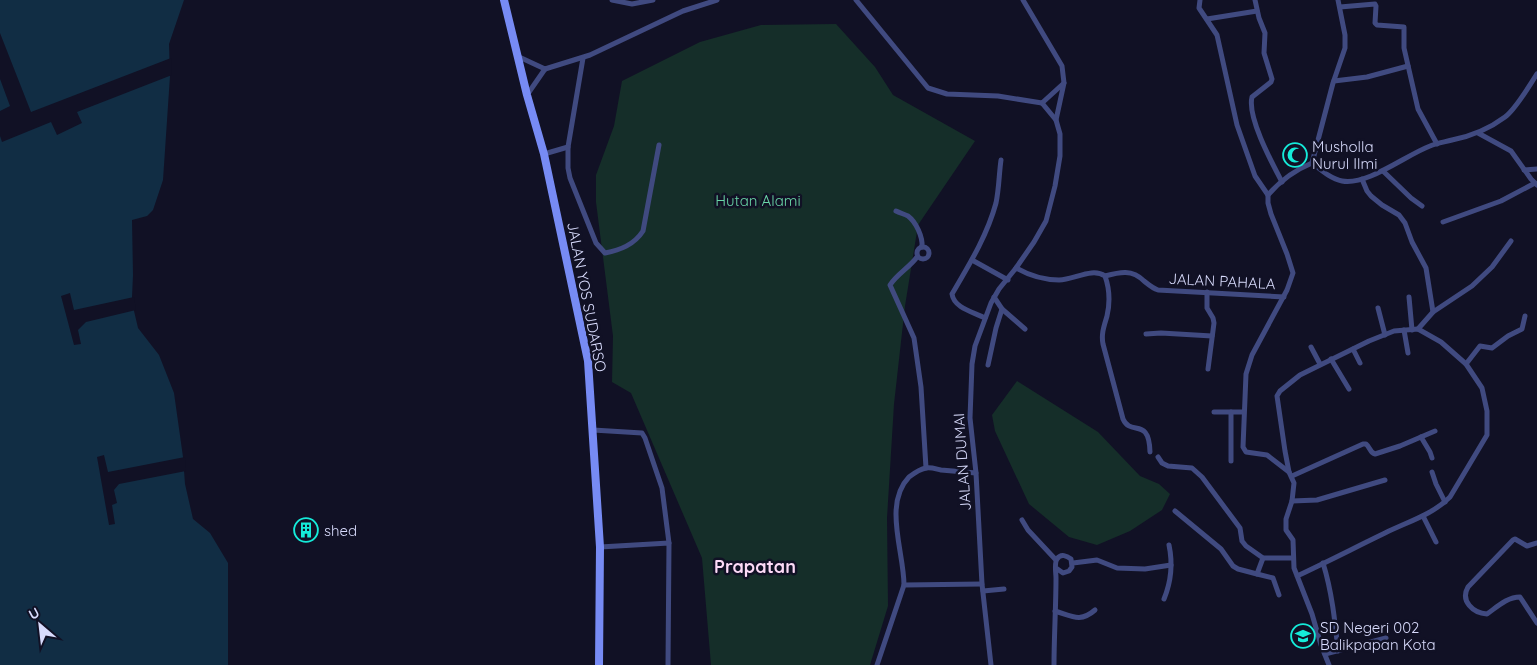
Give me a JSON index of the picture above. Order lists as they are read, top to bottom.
{
  "streets": {
    "main road": ["JALAN YOS SUDARSO"],
    "street": ["JALAN PAHALA", "JALAN DUMAI"]
  },
  "crossings": [
    ["JALAN PAHALA", "JALAN DUMAI"]
  ],
  "districts": ["Prapatan"],
  "parks": ["Hutan Alami"],
  "places": {
    "mosque": ["Musholla Nurul Ilmi"],
    "building": ["shed"],
    "school or university": ["SD Negeri 002 Balikpapan Kota"]
  },
  "north": "top left"
}
